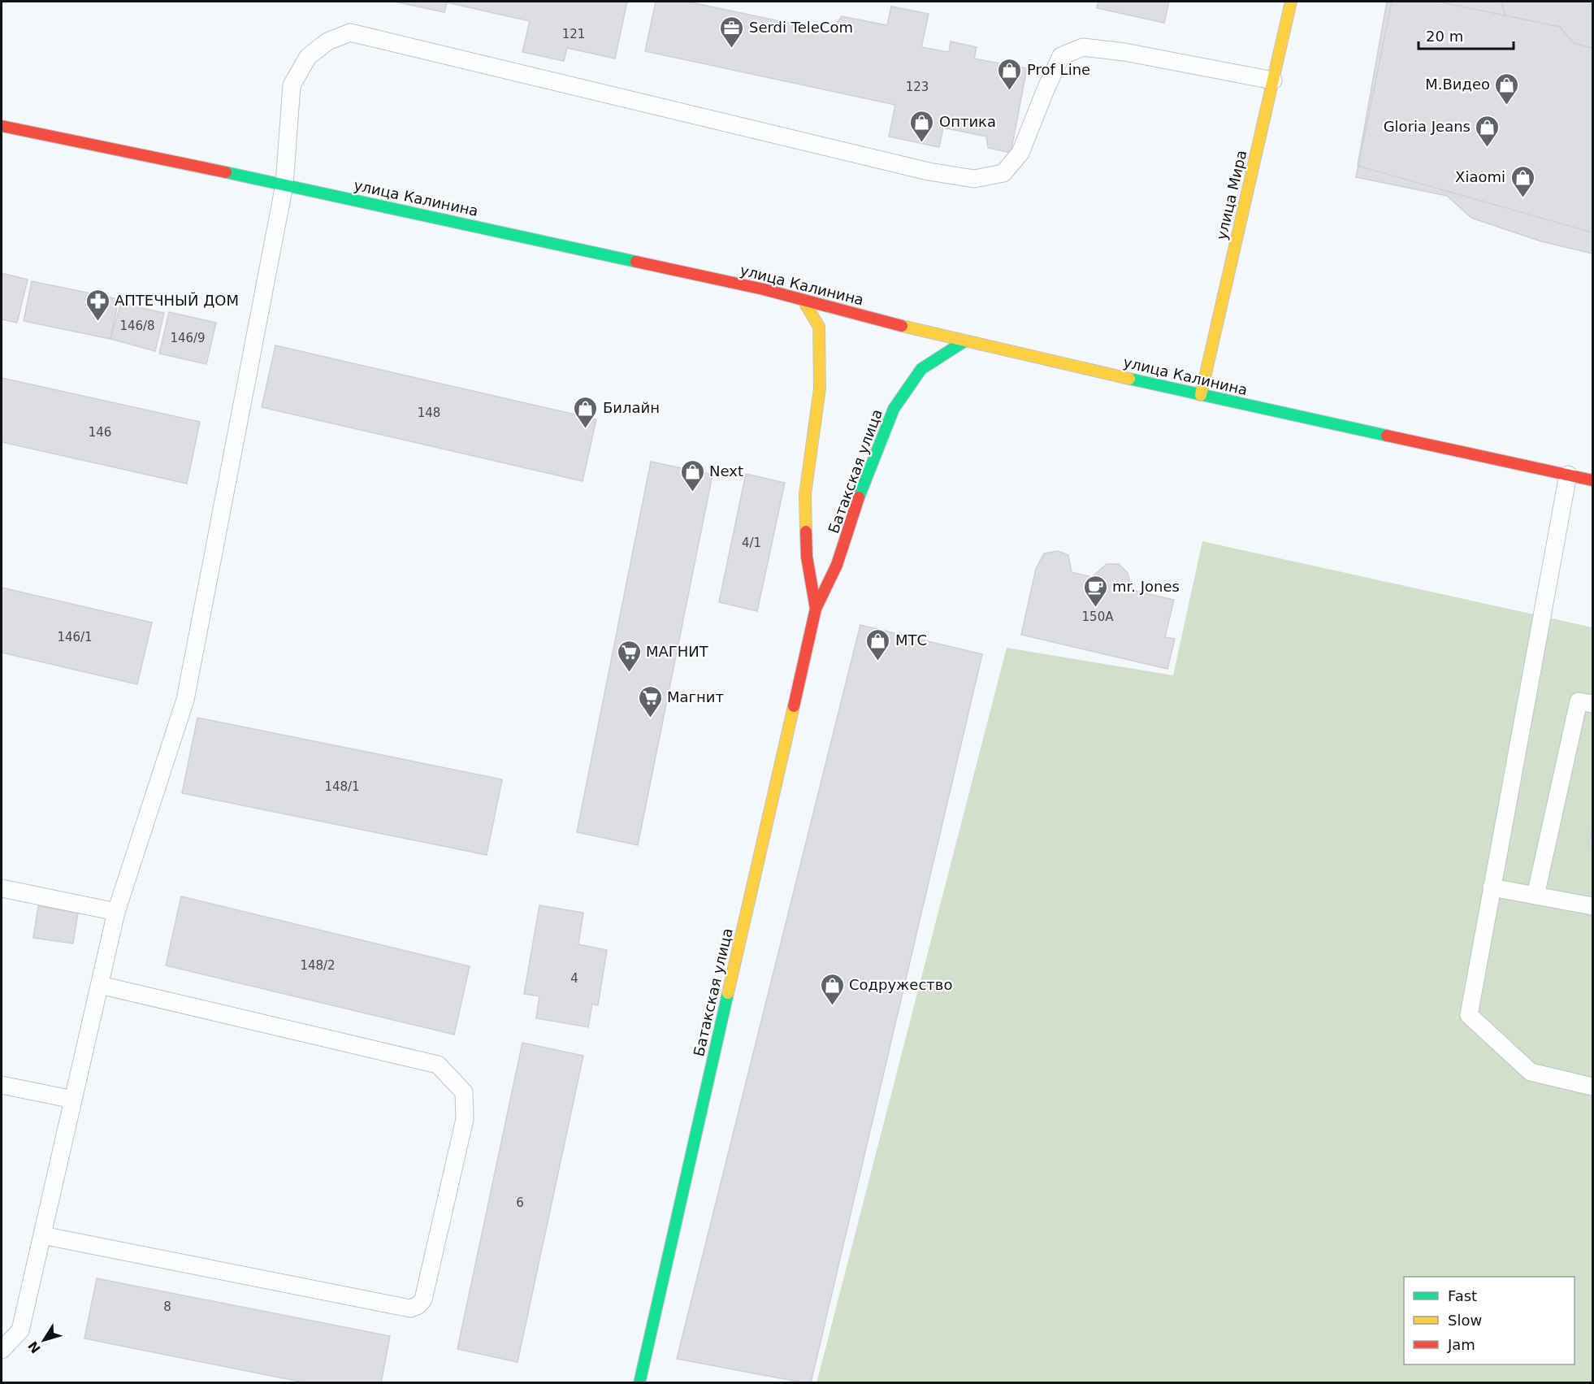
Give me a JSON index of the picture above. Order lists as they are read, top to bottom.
{
  "streets": {
    "main road": ["улица Мира", "улица Калинина", "Батакская улица"]
  },
  "crossings": [
    ["улица Мира", "улица Калинина"],
    ["улица Калинина", "Батакская улица"]
  ],
  "places": {
    "office": ["Serdi TeleCom"],
    "shop": [
      "Prof Line",
      "М.Видео",
      "Оптика",
      "Gloria Jeans",
      "Xiaomi",
      "Билайн",
      "Next",
      "МТС",
      "Содружество"
    ],
    "pharmacy": ["АПТЕЧНЫЙ ДОМ"],
    "cafe": ["mr. Jones"],
    "supermarket": ["МАГНИТ", "Магнит"]
  },
  "house_numbers": [
    "121",
    "123",
    "146/8",
    "146/9",
    "148",
    "146",
    "4/1",
    "150А",
    "146/1",
    "148/1",
    "148/2",
    "4",
    "6",
    "8"
  ],
  "legend": ["Fast", "Slow", "Jam"],
  "scale_bar": "20 m",
  "north": "bottom left"
}
